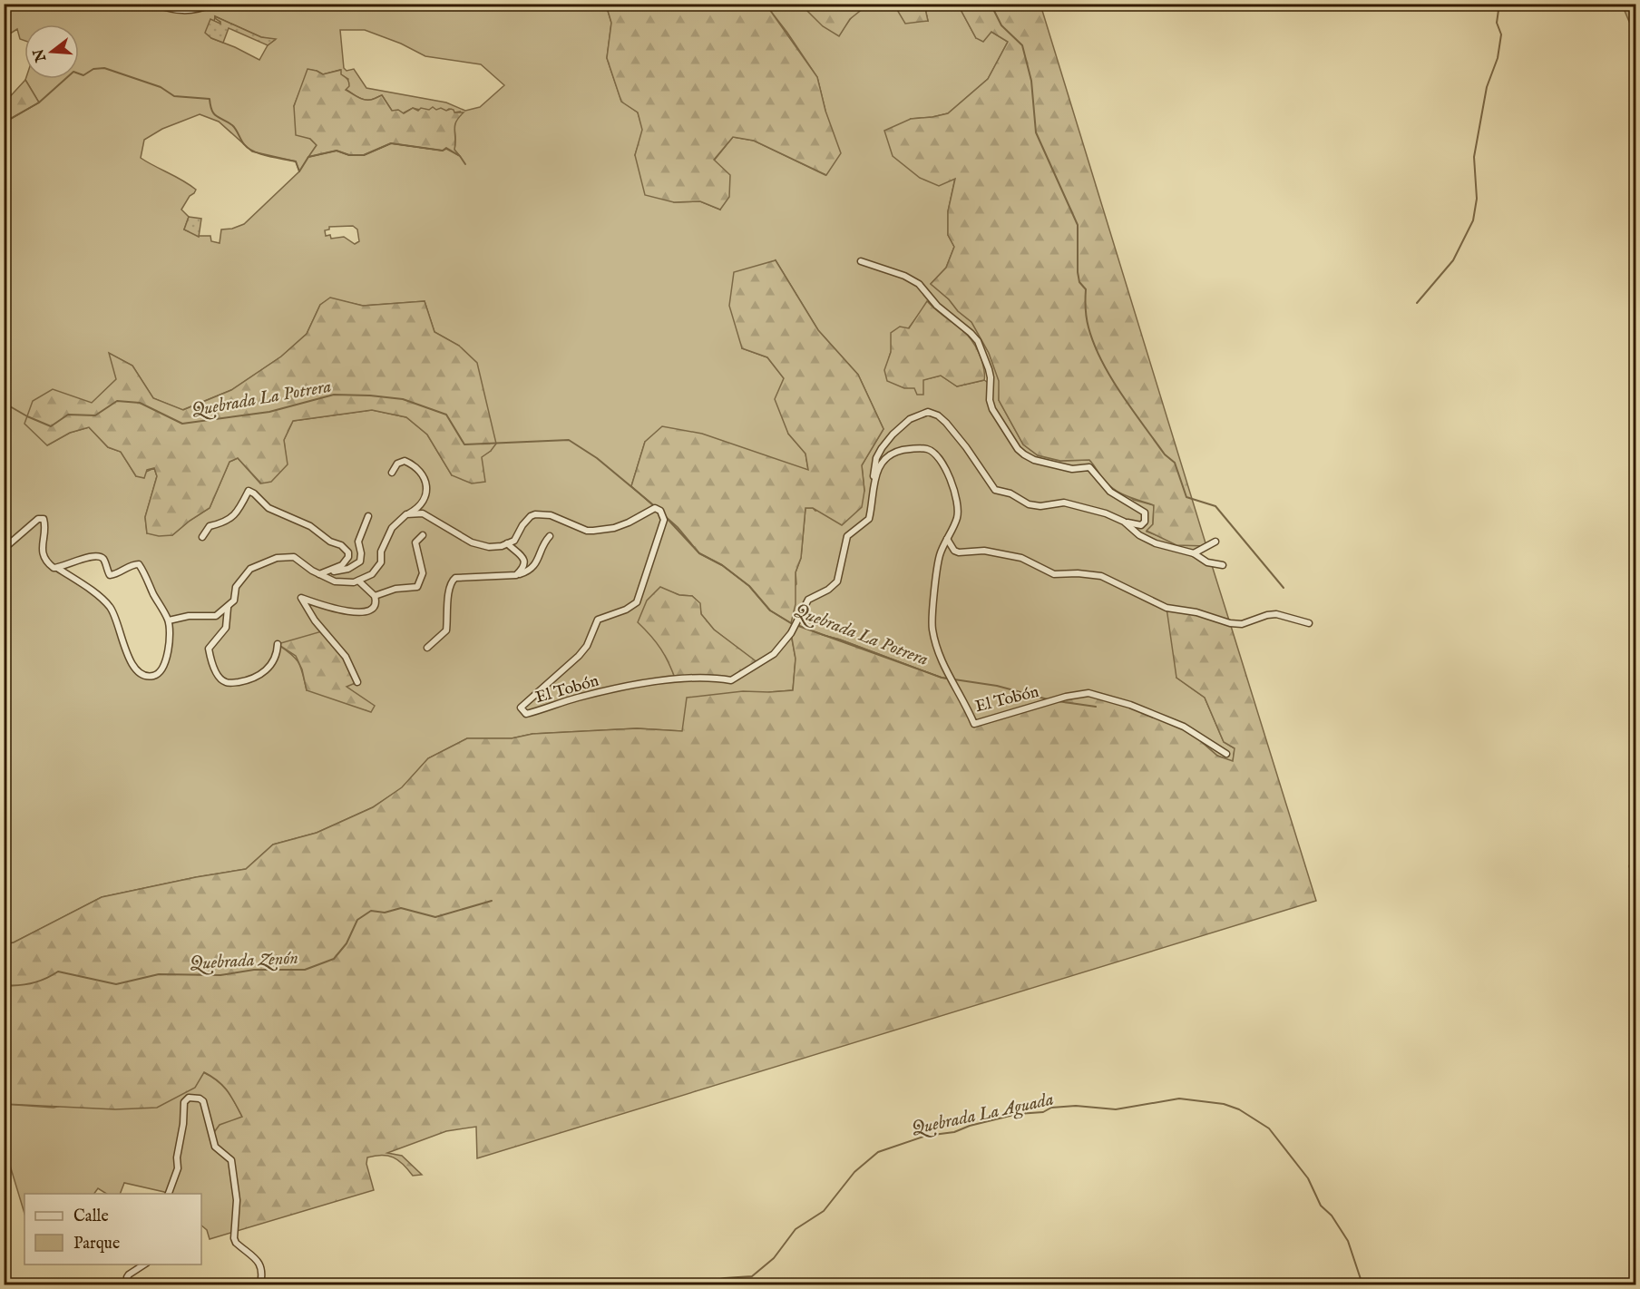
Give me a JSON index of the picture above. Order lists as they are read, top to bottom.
{
  "streets": {
    "street": ["El Tobón"]
  },
  "water": ["Quebrada La Potrera", "Quebrada Zenón", "Quebrada La Aguada"],
  "legend": ["Calle", "Parque"],
  "north": "left"
}
